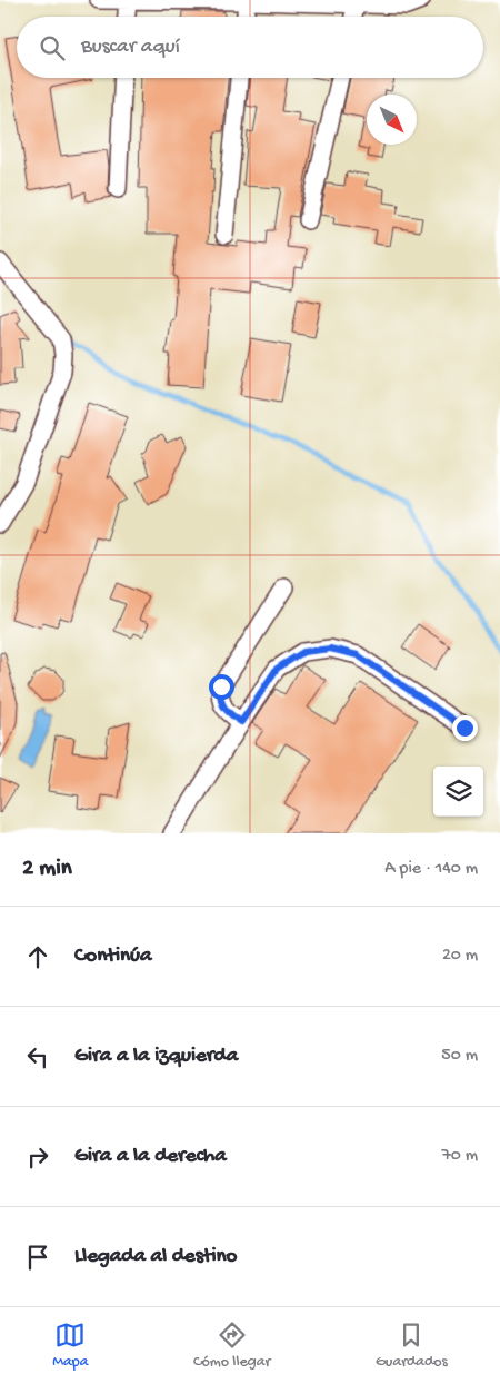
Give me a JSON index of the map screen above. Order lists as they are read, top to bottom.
{
  "north": "bottom right",
  "page": {
    "search": "Buscar aquí",
    "heading": ["2 min", "A pie · 140 m"],
    "list": [
      ["Continúa", "20 m"],
      ["Gira a la izquierda", "50 m"],
      ["Gira a la derecha", "70 m"],
      "Llegada al destino"
    ],
    "nav": ["Mapa", "Cómo llegar", "Guardados"]
  }
}
